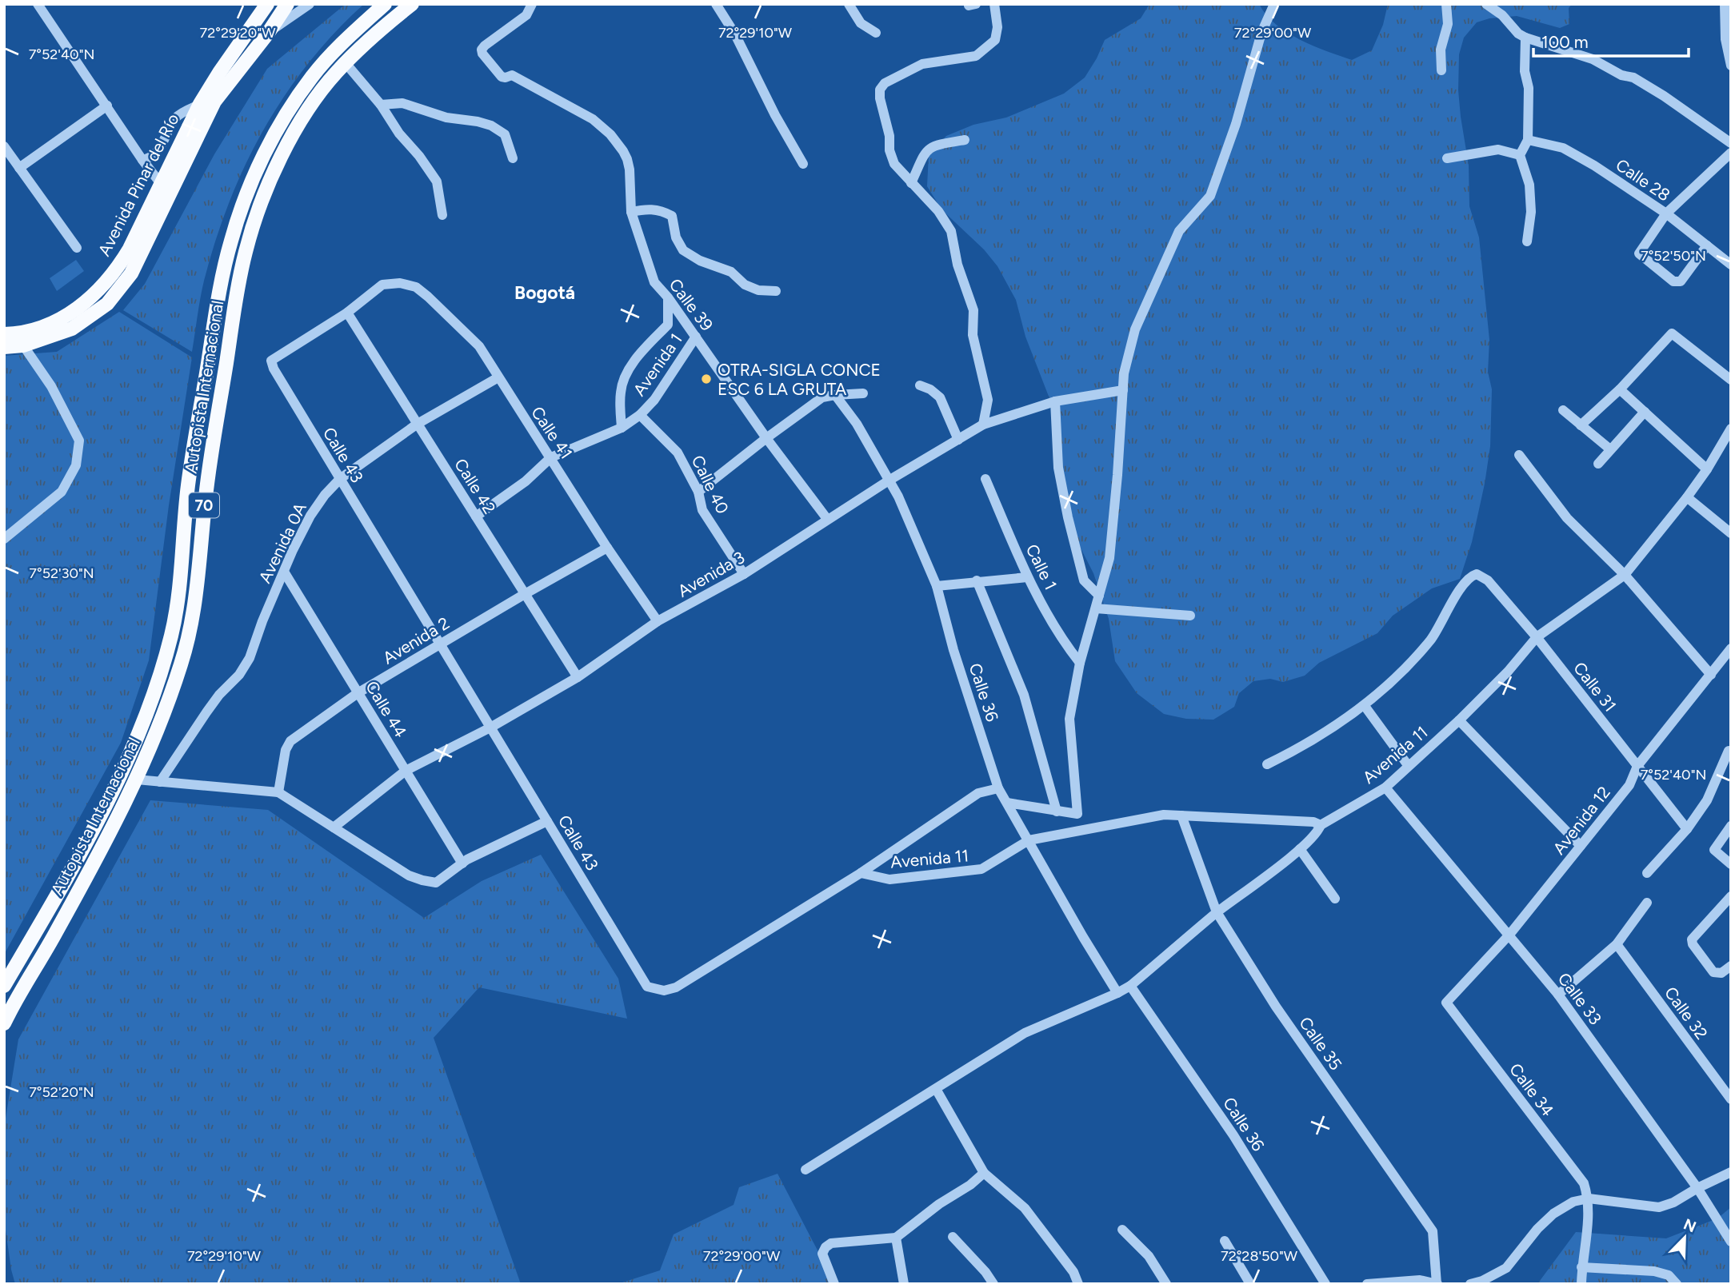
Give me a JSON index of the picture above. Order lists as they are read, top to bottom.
{
  "streets": {
    "main road": ["Avenida Pinar del Río", "Autopista Internacional", "70"],
    "street": [
      "Calle 28",
      "Calle 39",
      "Avenida 1",
      "Calle 41",
      "Calle 43",
      "Calle 40",
      "Calle 42",
      "Avenida 0A",
      "Calle 1",
      "Avenida 3",
      "Avenida 2",
      "Calle 31",
      "Calle 36",
      "Calle 44",
      "Avenida 11",
      "Avenida 12",
      "Calle 33",
      "Calle 32",
      "Calle 35",
      "Calle 34"
    ]
  },
  "crossings": [
    ["Calle 39", "Avenida 1"],
    ["Calle 39", "Avenida 3"],
    ["Avenida 1", "Calle 41"],
    ["Avenida 1", "Calle 40"],
    ["Avenida 1", "Calle 42"],
    ["Calle 41", "Calle 43"],
    ["Calle 41", "Calle 42"],
    ["Calle 41", "Avenida 0A"],
    ["Calle 41", "Avenida 3"],
    ["Calle 41", "Avenida 2"],
    ["Calle 43", "Calle 42"],
    ["Calle 43", "Avenida 0A"],
    ["Calle 43", "Avenida 3"],
    ["Calle 43", "Avenida 2"],
    ["Calle 43", "Calle 36"],
    ["Calle 43", "Avenida 11"],
    ["Calle 40", "Avenida 3"],
    ["Calle 42", "Avenida 0A"],
    ["Calle 42", "Avenida 3"],
    ["Calle 42", "Avenida 2"],
    ["Avenida 0A", "Calle 44"],
    ["Avenida 3", "Calle 36"],
    ["Avenida 3", "Calle 44"],
    ["Avenida 2", "Calle 44"],
    ["Calle 31", "Avenida 11"],
    ["Calle 31", "Avenida 12"],
    ["Calle 36", "Avenida 11"],
    ["Avenida 11", "Calle 33"],
    ["Avenida 11", "Calle 35"],
    ["Avenida 12", "Calle 33"],
    ["Avenida 12", "Calle 34"]
  ],
  "districts": ["Bogotá"],
  "places": ["OTRA-SIGLA CONCE ESC 6 LA GRUTA"],
  "scale_bar": "100 m",
  "north": "top right",
  "coordinates": [
    "72°29'20\"W",
    "72°29'10\"W",
    "72°29'00\"W",
    "7°52'40\"N",
    "7°52'50\"N",
    "7°52'30\"N",
    "7°52'20\"N",
    "72°28'50\"W"
  ]
}
